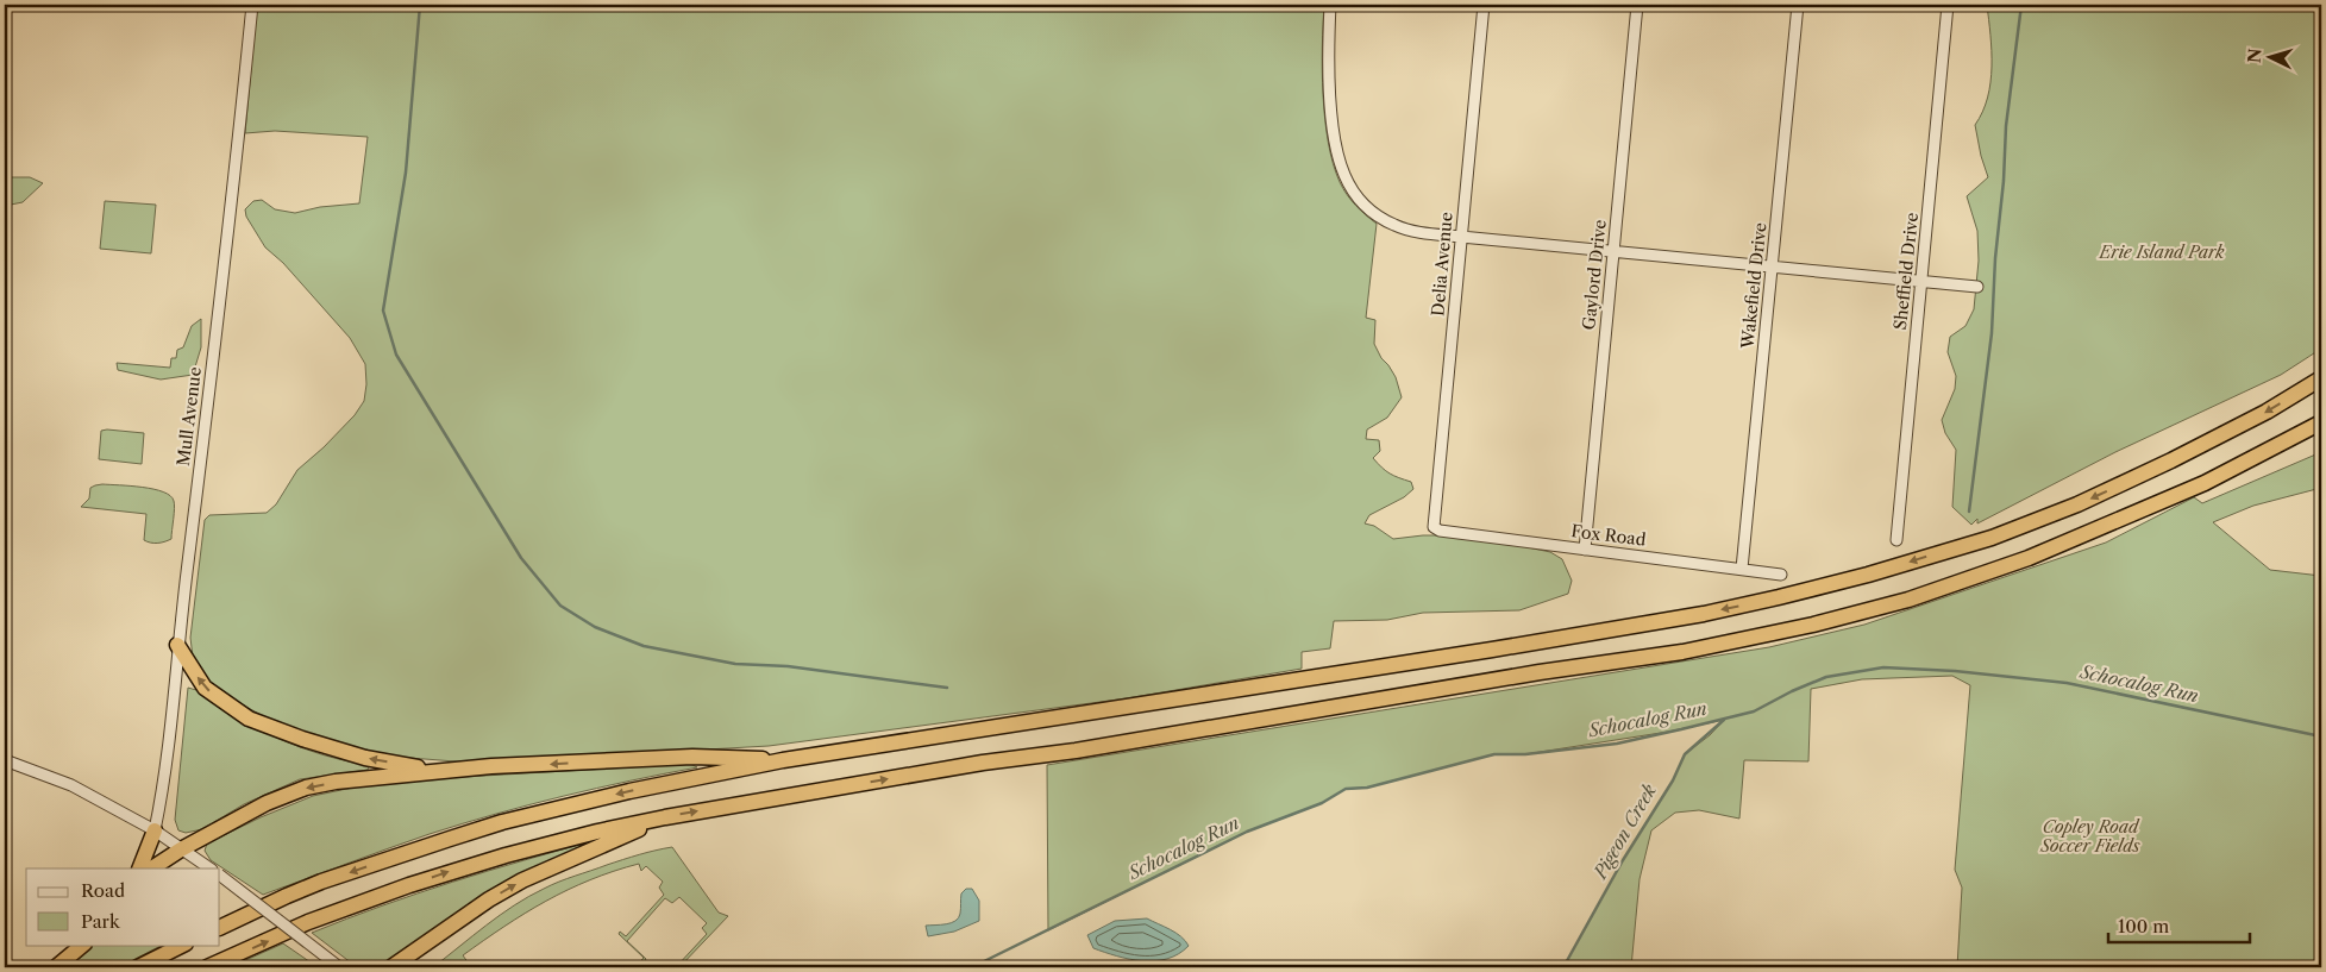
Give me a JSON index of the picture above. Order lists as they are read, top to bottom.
{
  "streets": {
    "street": [
      "Delia Avenue",
      "Sheffield Drive",
      "Gaylord Drive",
      "Wakefield Drive",
      "Mull Avenue",
      "Fox Road"
    ]
  },
  "crossings": [
    ["Delia Avenue", "Fox Road"],
    ["Gaylord Drive", "Fox Road"],
    ["Wakefield Drive", "Fox Road"]
  ],
  "water": ["Schocalog Run", "Pigeon Creek"],
  "parks": ["Erie Island Park", "Copley Road Soccer Fields"],
  "legend": ["Road", "Park"],
  "scale_bar": "100 m",
  "north": "left"
}
